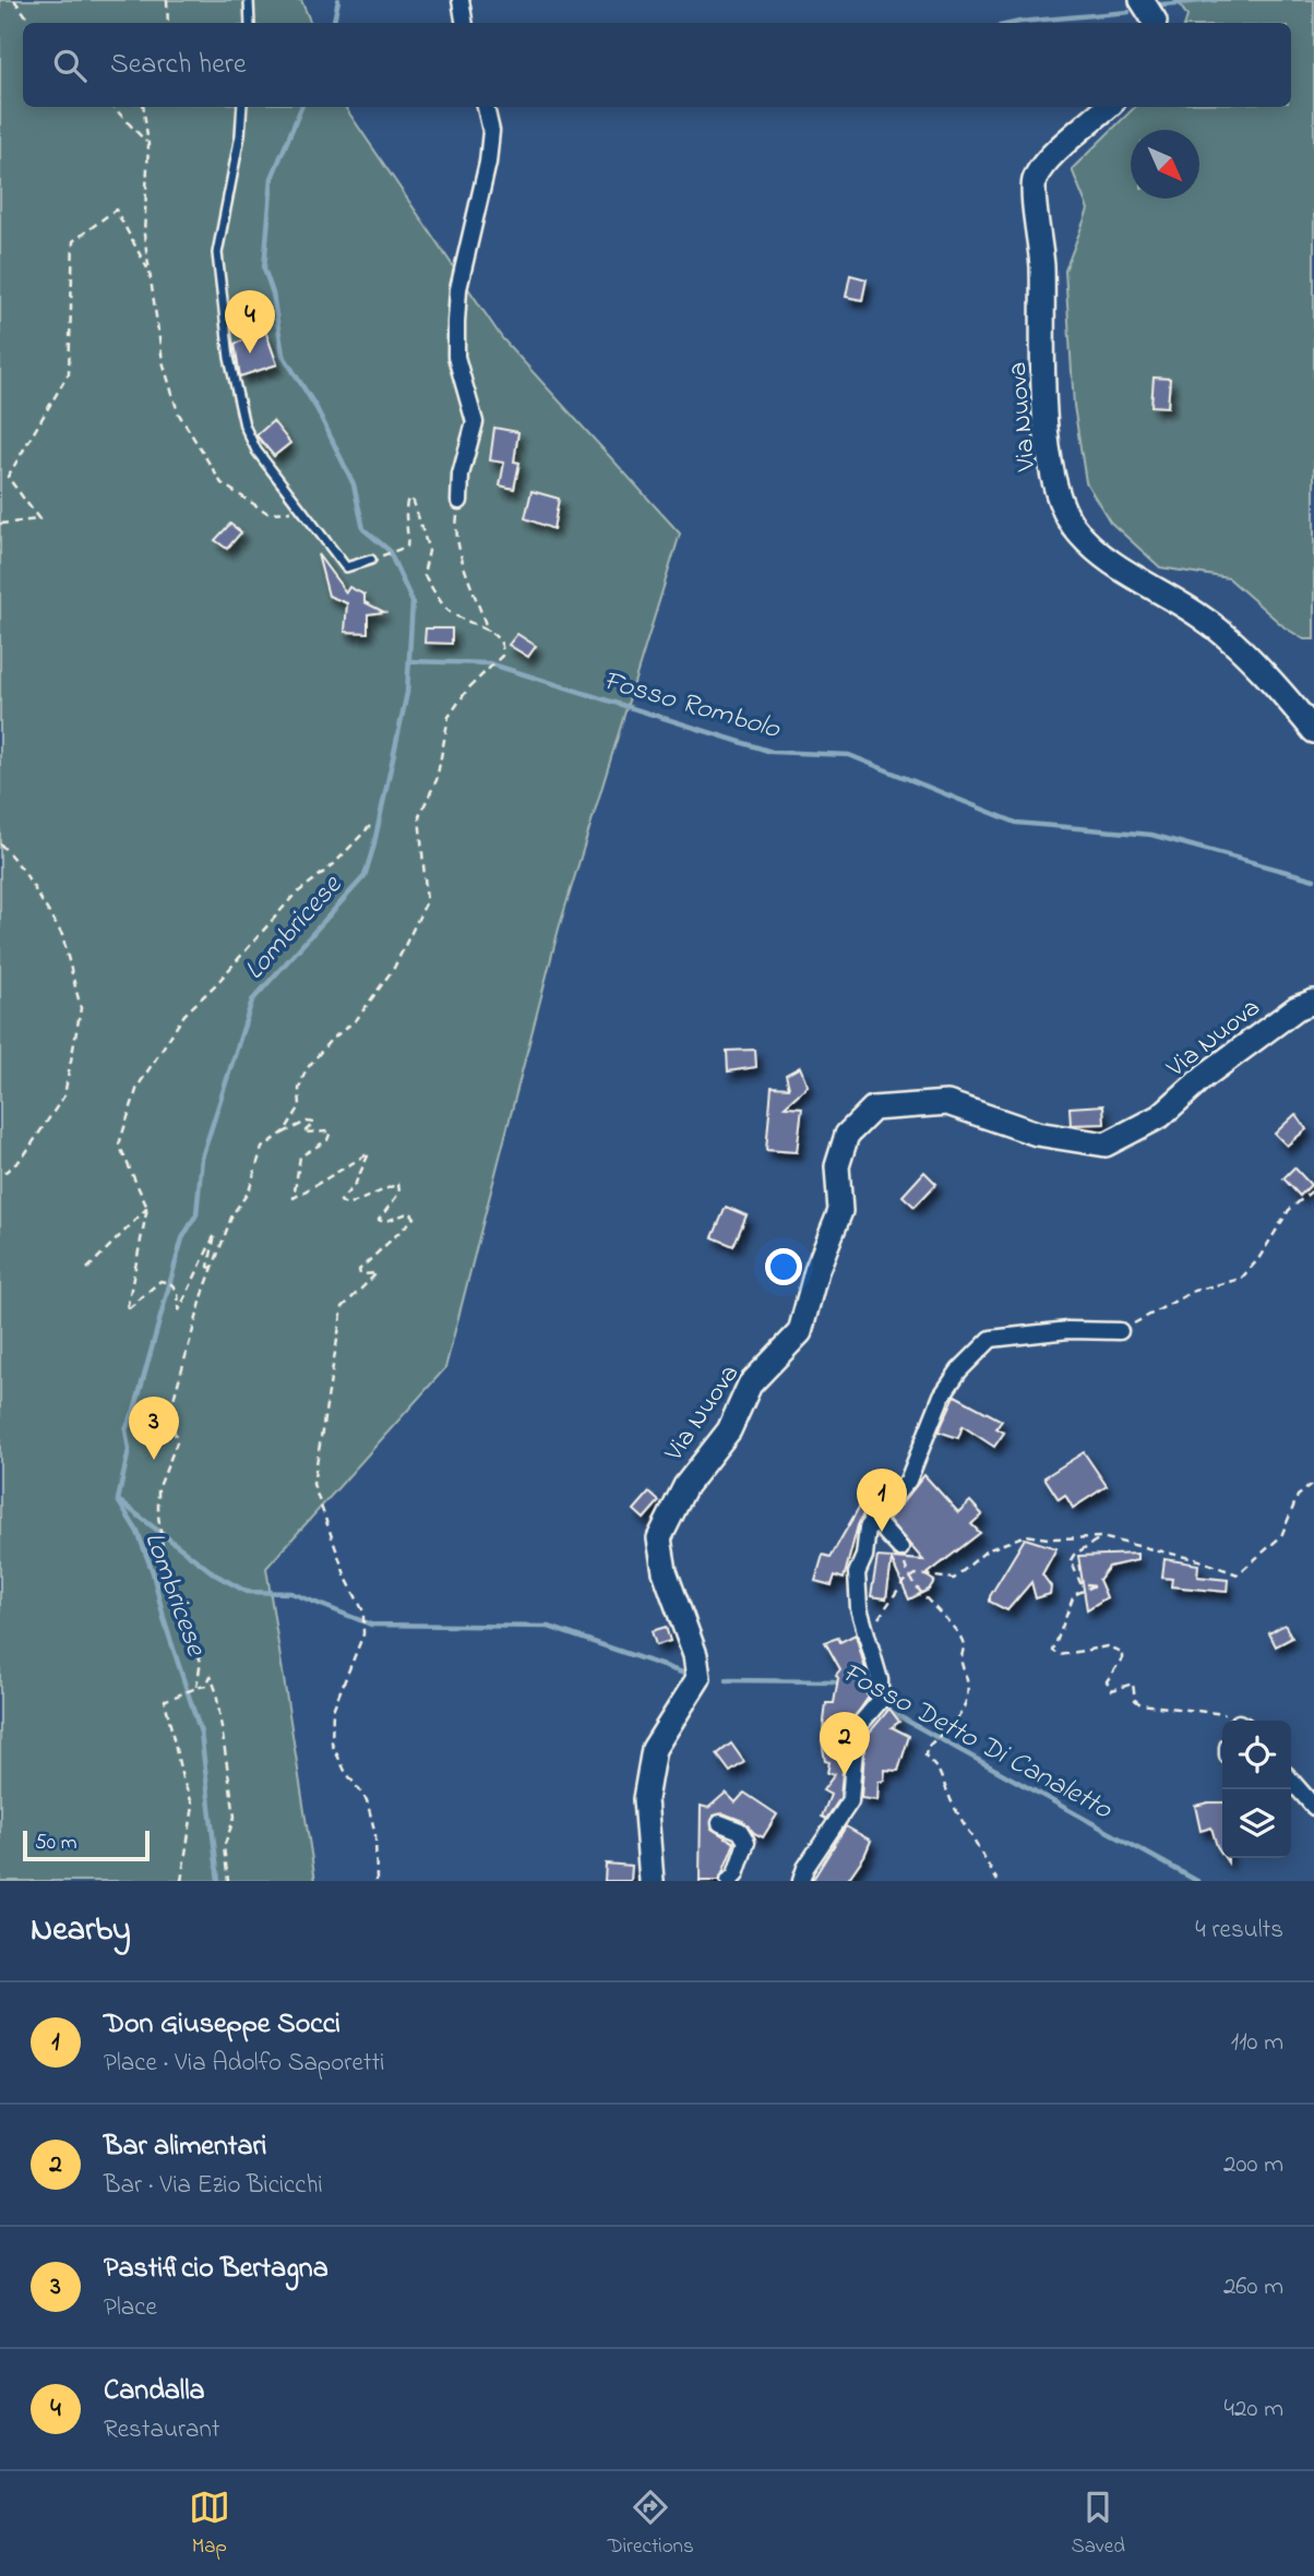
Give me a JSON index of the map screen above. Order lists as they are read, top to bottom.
{
  "streets": {
    "street": ["Via Nuova"]
  },
  "water": ["Fosso Rombolo", "Lombricese", "Fosso Detto Di Canaletto"],
  "scale_bar": "50 m",
  "north": "bottom right",
  "page": {
    "search": "Search here",
    "pins": [
      "4",
      "3",
      "1",
      "2"
    ],
    "scale": "50 m",
    "heading": ["Nearby", "4 results"],
    "list": [
      {
        "mark": "1",
        "name": "Don Giuseppe Socci",
        "note": "Place · Via Adolfo Saporetti",
        "value": "110 m"
      },
      {
        "mark": "2",
        "name": "Bar alimentari",
        "note": "Bar · Via Ezio Bicicchi",
        "value": "200 m"
      },
      {
        "mark": "3",
        "name": "Pastificio Bertagna",
        "note": "Place",
        "value": "260 m"
      },
      {
        "mark": "4",
        "name": "Candalla",
        "note": "Restaurant",
        "value": "420 m"
      }
    ],
    "nav": ["Map", "Directions", "Saved"]
  }
}
